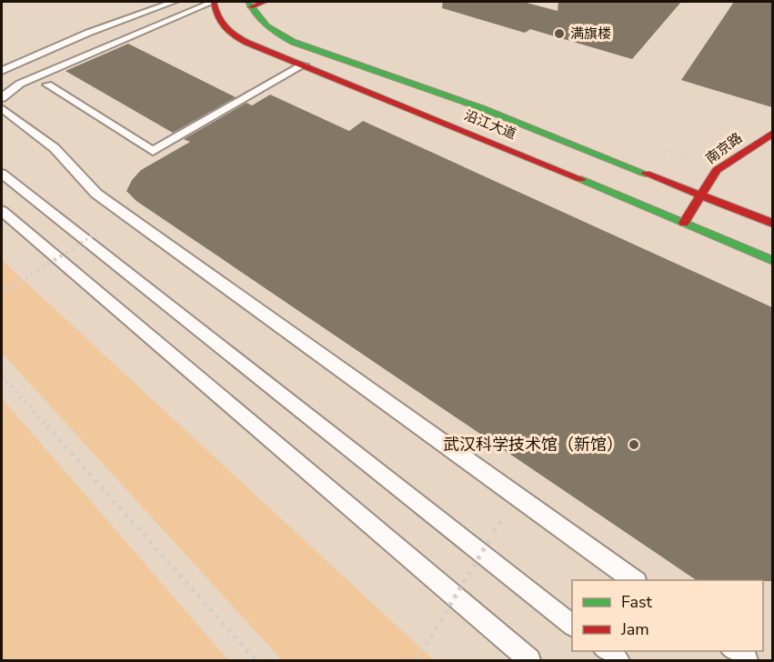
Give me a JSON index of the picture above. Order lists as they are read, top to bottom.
{
  "streets": {
    "main road": ["沿江大道", "南京路"]
  },
  "crossings": [
    ["沿江大道", "南京路"]
  ],
  "places": ["满旗楼", "武汉科学技术馆（新馆）"],
  "legend": ["Fast", "Jam"]
}
